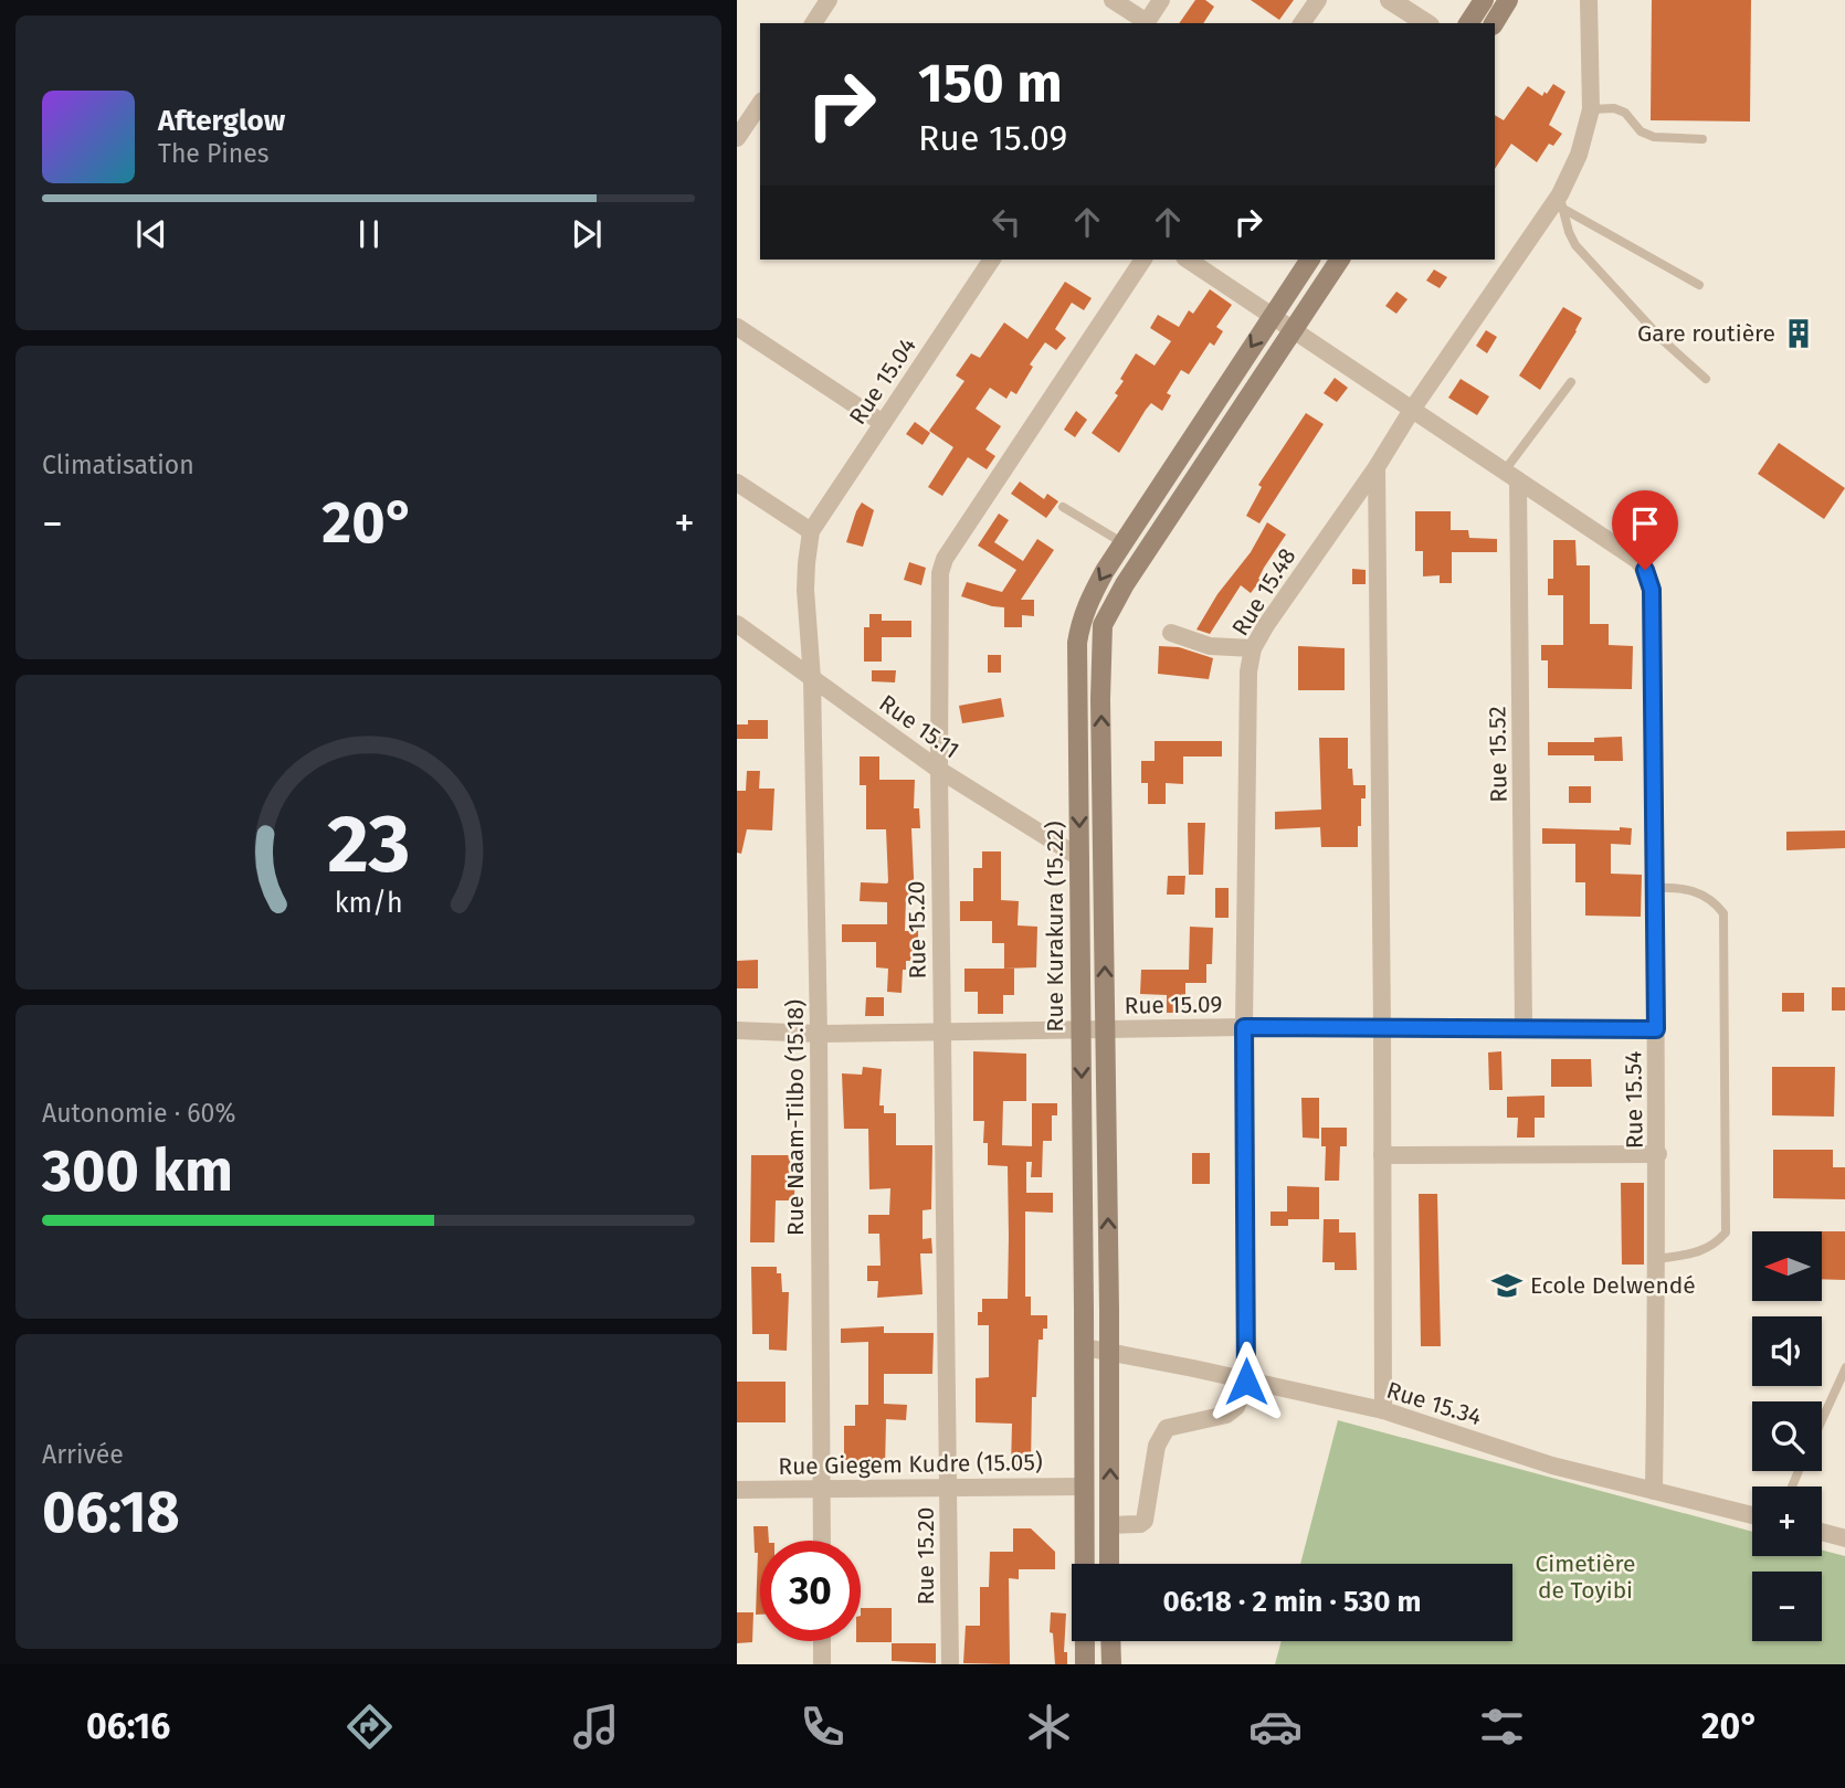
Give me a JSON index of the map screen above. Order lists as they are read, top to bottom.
{
  "streets": {
    "main road": ["Rue Kurakura (15.22)"],
    "street": [
      "Rue 15.04",
      "Rue 15.48",
      "Rue 15.11",
      "Rue 15.52",
      "Rue 15.20",
      "Rue 15.09",
      "Rue 15.54",
      "Rue Naam-Tilbo (15.18)",
      "Rue 15.34",
      "Rue Giegem Kudre (15.05)"
    ]
  },
  "crossings": [
    ["Rue 15.04", "Rue Naam-Tilbo (15.18)"],
    ["Rue 15.48", "Rue 15.09"],
    ["Rue 15.48", "Rue 15.34"],
    ["Rue 15.11", "Rue Kurakura (15.22)"],
    ["Rue 15.11", "Rue 15.20"],
    ["Rue 15.11", "Rue Naam-Tilbo (15.18)"],
    ["Rue 15.52", "Rue 15.09"],
    ["Rue 15.52", "Rue 15.54"],
    ["Rue Kurakura (15.22)", "Rue 15.09"],
    ["Rue Kurakura (15.22)", "Rue 15.34"],
    ["Rue Kurakura (15.22)", "Rue Giegem Kudre (15.05)"],
    ["Rue 15.20", "Rue 15.09"],
    ["Rue 15.20", "Rue Giegem Kudre (15.05)"],
    ["Rue 15.09", "Rue 15.54"],
    ["Rue 15.09", "Rue Naam-Tilbo (15.18)"],
    ["Rue 15.54", "Rue 15.34"],
    ["Rue Naam-Tilbo (15.18)", "Rue Giegem Kudre (15.05)"]
  ],
  "parks": ["Cimetière de Toyibi"],
  "places": {
    "building": ["Gare routière"],
    "school or university": ["Ecole Delwendé"]
  },
  "north": "left",
  "page": {
    "turn": ["150 m", "Rue 15.09"],
    "song": ["Afterglow", "The Pines"],
    "tile": [
      "Climatisation",
      ["Autonomie · 60%", "300 km"],
      ["Arrivée", "06:18"]
    ],
    "heat": ["−", "20°", "+"],
    "map_buttons": ["+", "−"],
    "limit": "30",
    "trip": "06:18 · 2 min · 530 m",
    "tabs": ["06:16", "20°"],
    "gauge": ["23", "km/h"]
  }
}
